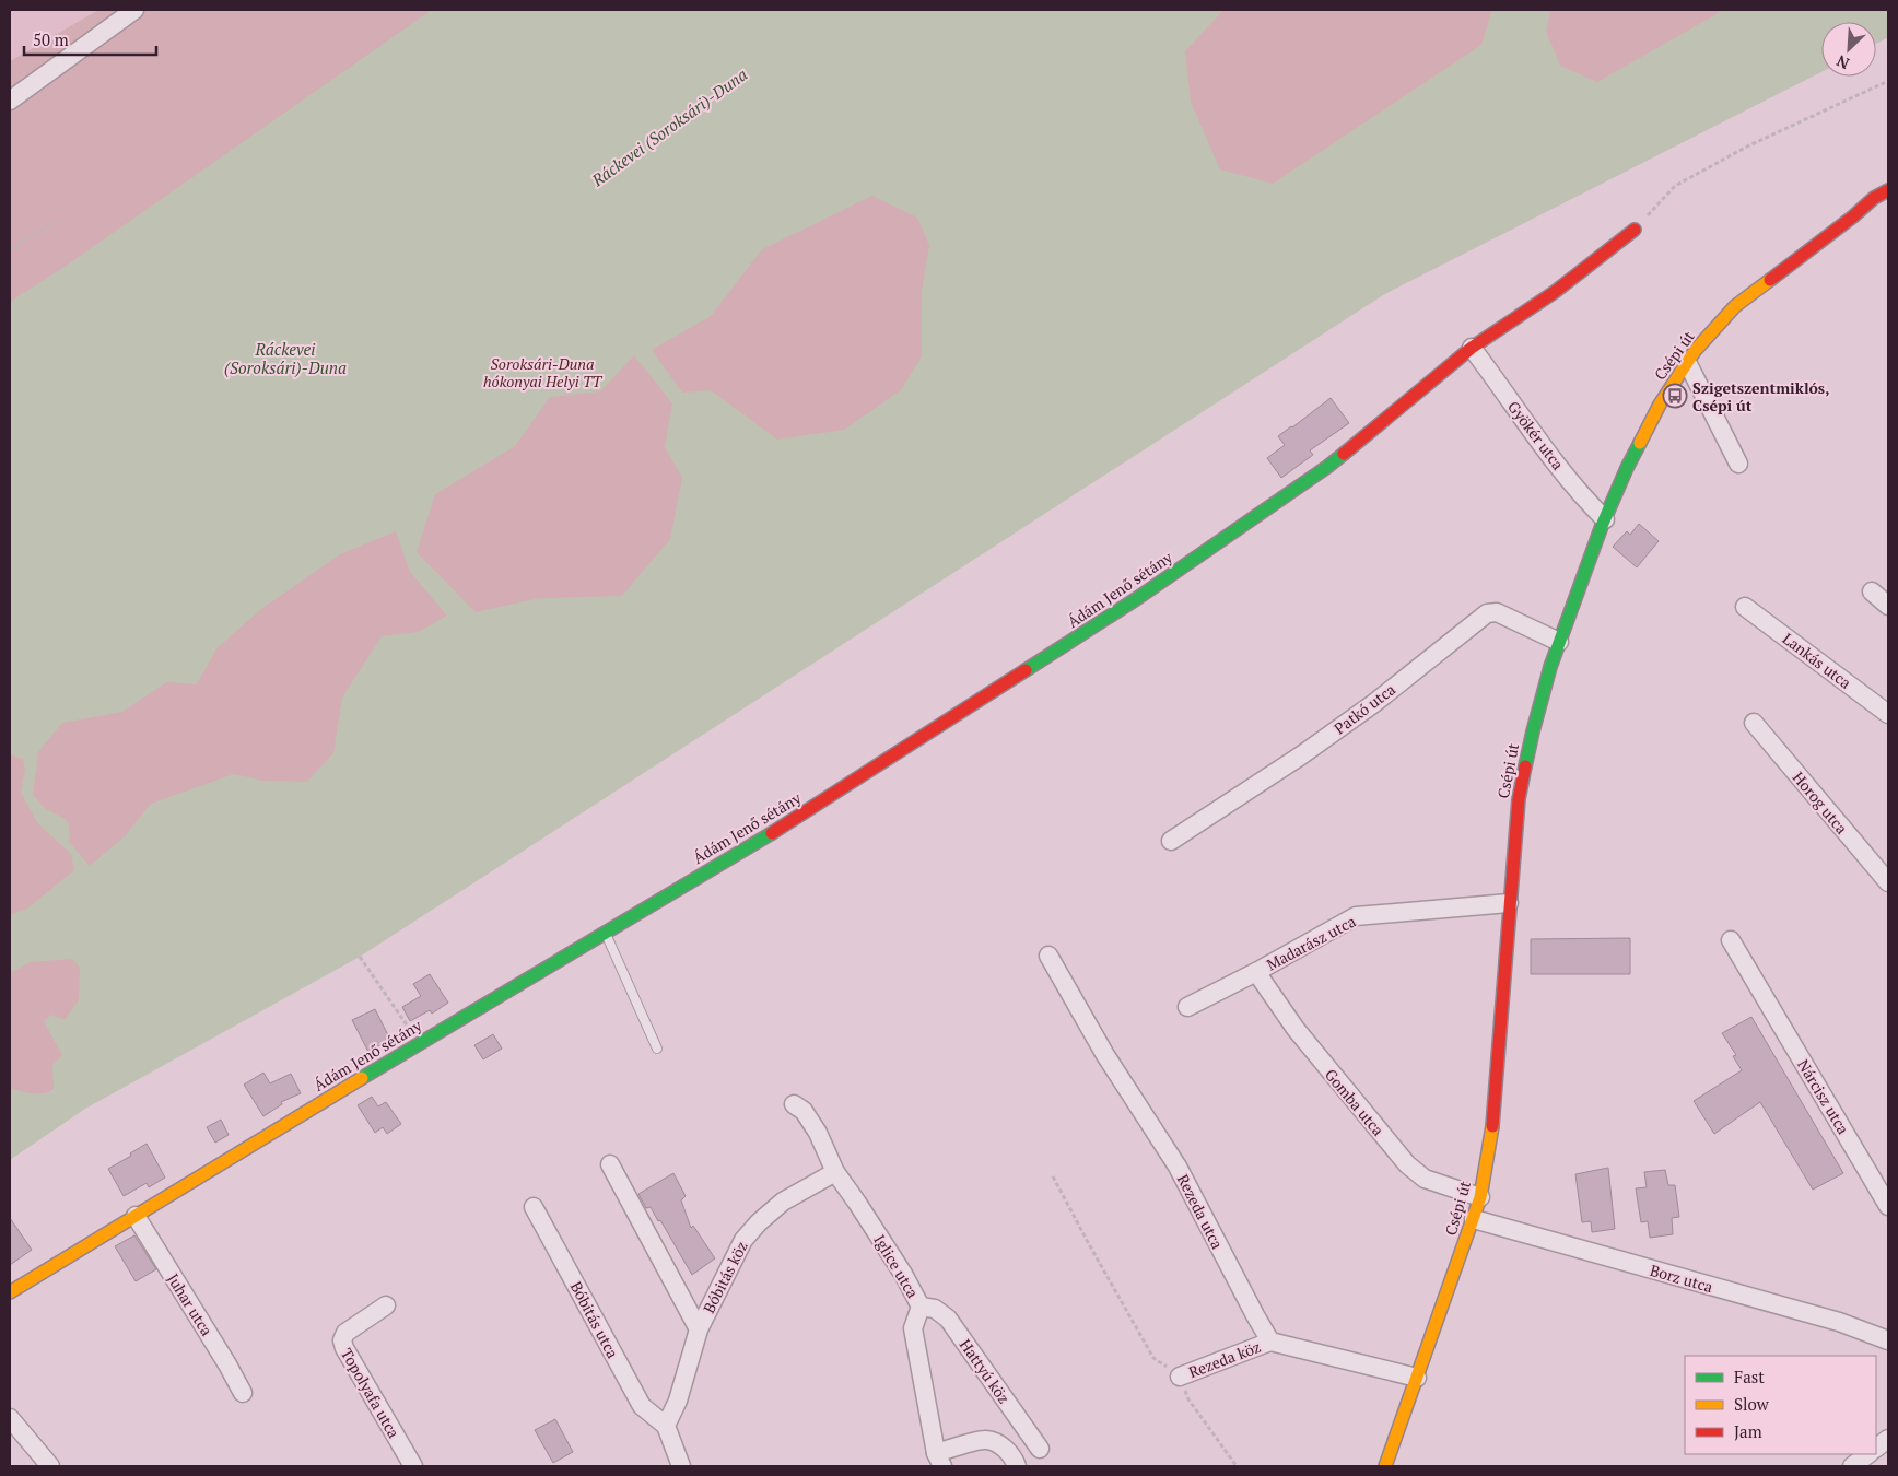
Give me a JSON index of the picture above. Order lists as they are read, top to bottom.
{
  "streets": {
    "street": [
      "Csépi út",
      "Gyökér utca",
      "Ádám Jenő sétány",
      "Lankás utca",
      "Patkó utca",
      "Horog utca",
      "Madarász utca",
      "Nárcisz utca",
      "Gomba utca",
      "Rezeda utca",
      "Iglice utca",
      "Bóbitás köz",
      "Borz utca",
      "Juhar utca",
      "Bóbitás utca",
      "Rezeda köz",
      "Hattyú köz",
      "Topolyafa utca"
    ]
  },
  "crossings": [
    ["Csépi út", "Gyökér utca"],
    ["Csépi út", "Patkó utca"],
    ["Csépi út", "Madarász utca"],
    ["Csépi út", "Gomba utca"],
    ["Csépi út", "Borz utca"],
    ["Gyökér utca", "Ádám Jenő sétány"],
    ["Ádám Jenő sétány", "Juhar utca"],
    ["Madarász utca", "Gomba utca"],
    ["Rezeda utca", "Rezeda köz"],
    ["Iglice utca", "Bóbitás köz"],
    ["Iglice utca", "Hattyú köz"],
    ["Bóbitás köz", "Bóbitás utca"]
  ],
  "water": ["Ráckevei (Soroksári)-Duna"],
  "parks": ["Soroksári-Duna hókonyai Helyi TT"],
  "places": {
    "bus stop": ["Szigetszentmiklós, Csépi út"]
  },
  "legend": ["Fast", "Slow", "Jam"],
  "scale_bar": "50 m",
  "north": "bottom left"
}
